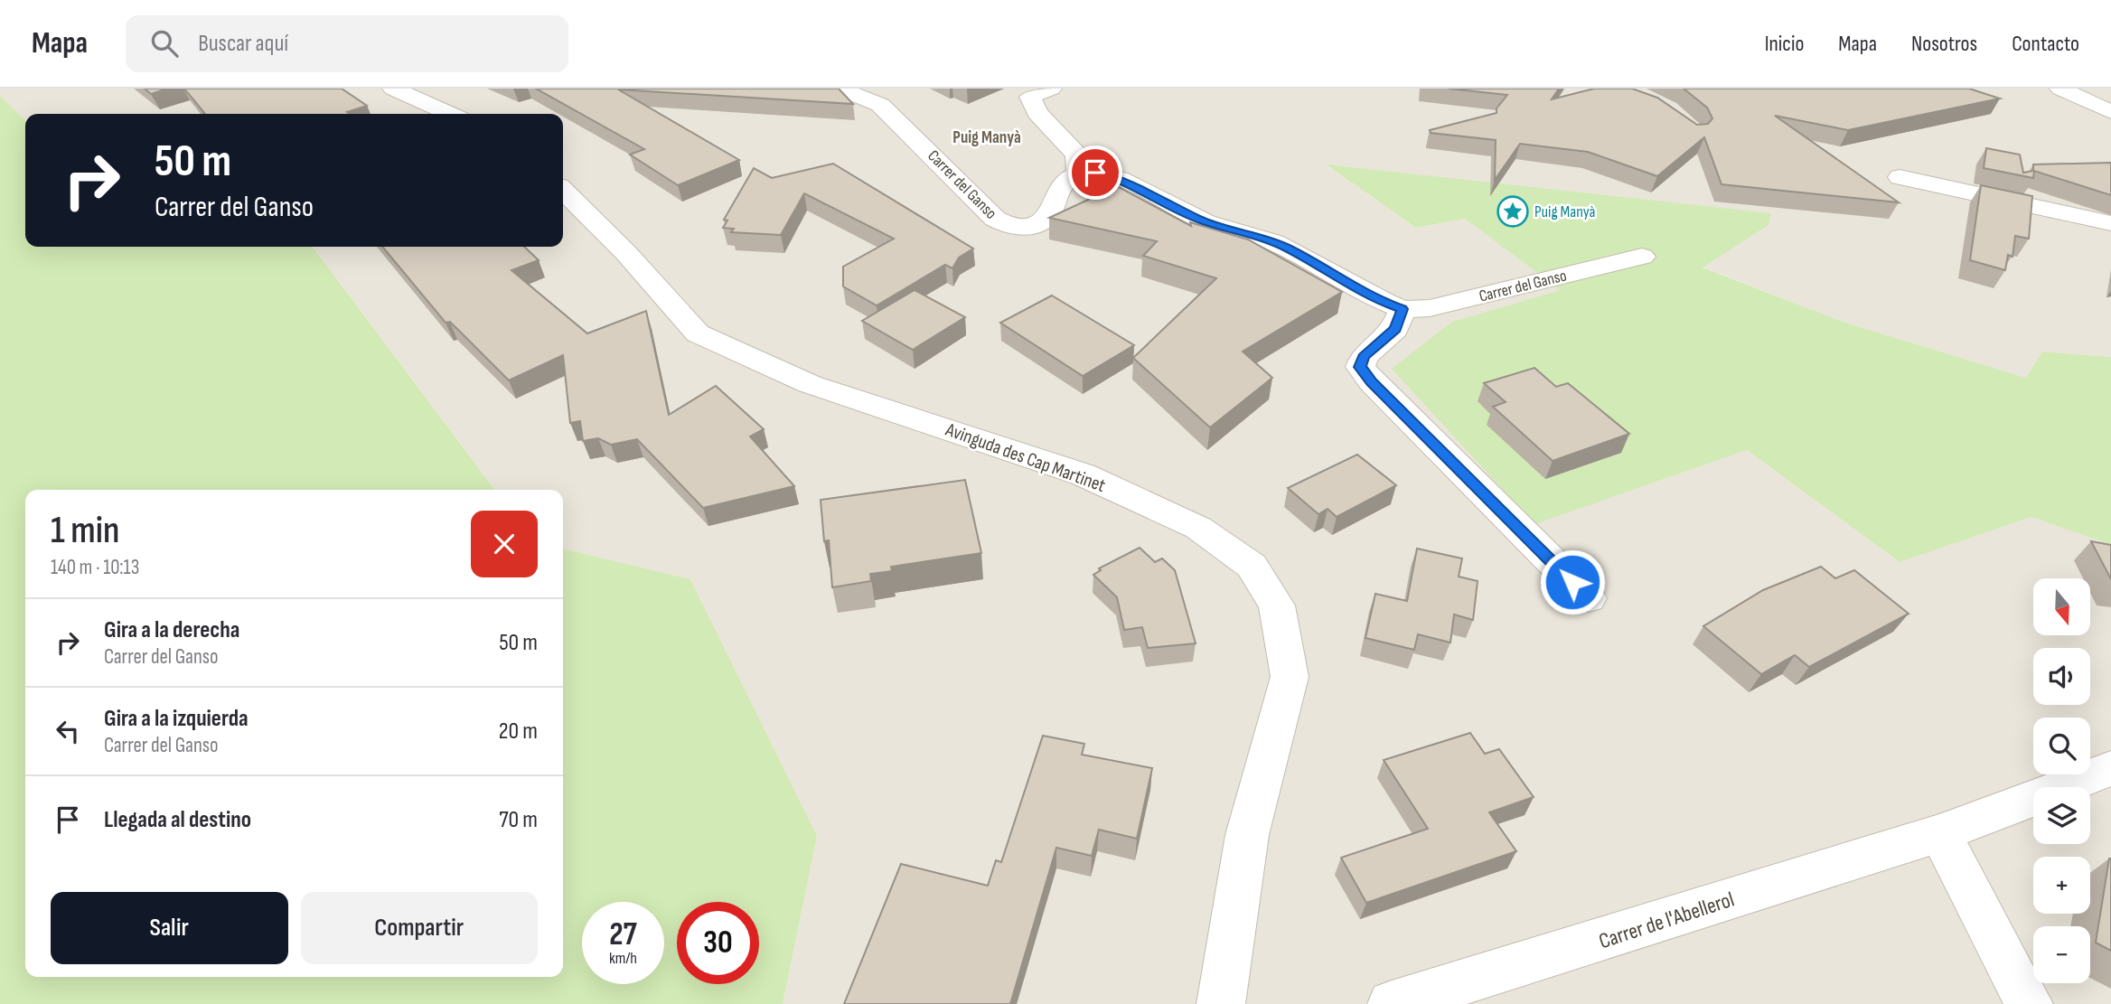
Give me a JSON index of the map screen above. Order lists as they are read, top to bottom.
{
  "streets": {
    "street": ["Carrer del Ganso", "Avinguda des Cap Martinet", "Carrer de l'Abellerol"]
  },
  "districts": ["Puig Manyà"],
  "places": {
    "place": ["Puig Manyà"]
  },
  "north": "bottom",
  "page": {
    "header": "Mapa",
    "search": "Buscar aquí",
    "nav": [
      "Inicio",
      "Mapa",
      "Nosotros",
      "Contacto"
    ],
    "turn": ["50 m", "Carrer del Ganso"],
    "heading": ["1 min", "140 m · 10:13"],
    "map_buttons": ["+", "−"],
    "list": [
      {
        "name": "Gira a la derecha",
        "note": "Carrer del Ganso",
        "value": "50 m"
      },
      {
        "name": "Gira a la izquierda",
        "note": "Carrer del Ganso",
        "value": "20 m"
      },
      {
        "name": "Llegada al destino",
        "value": "70 m"
      }
    ],
    "buttons": ["Salir", "Compartir"],
    "speed": "27 km/h",
    "limit": "30"
  }
}
